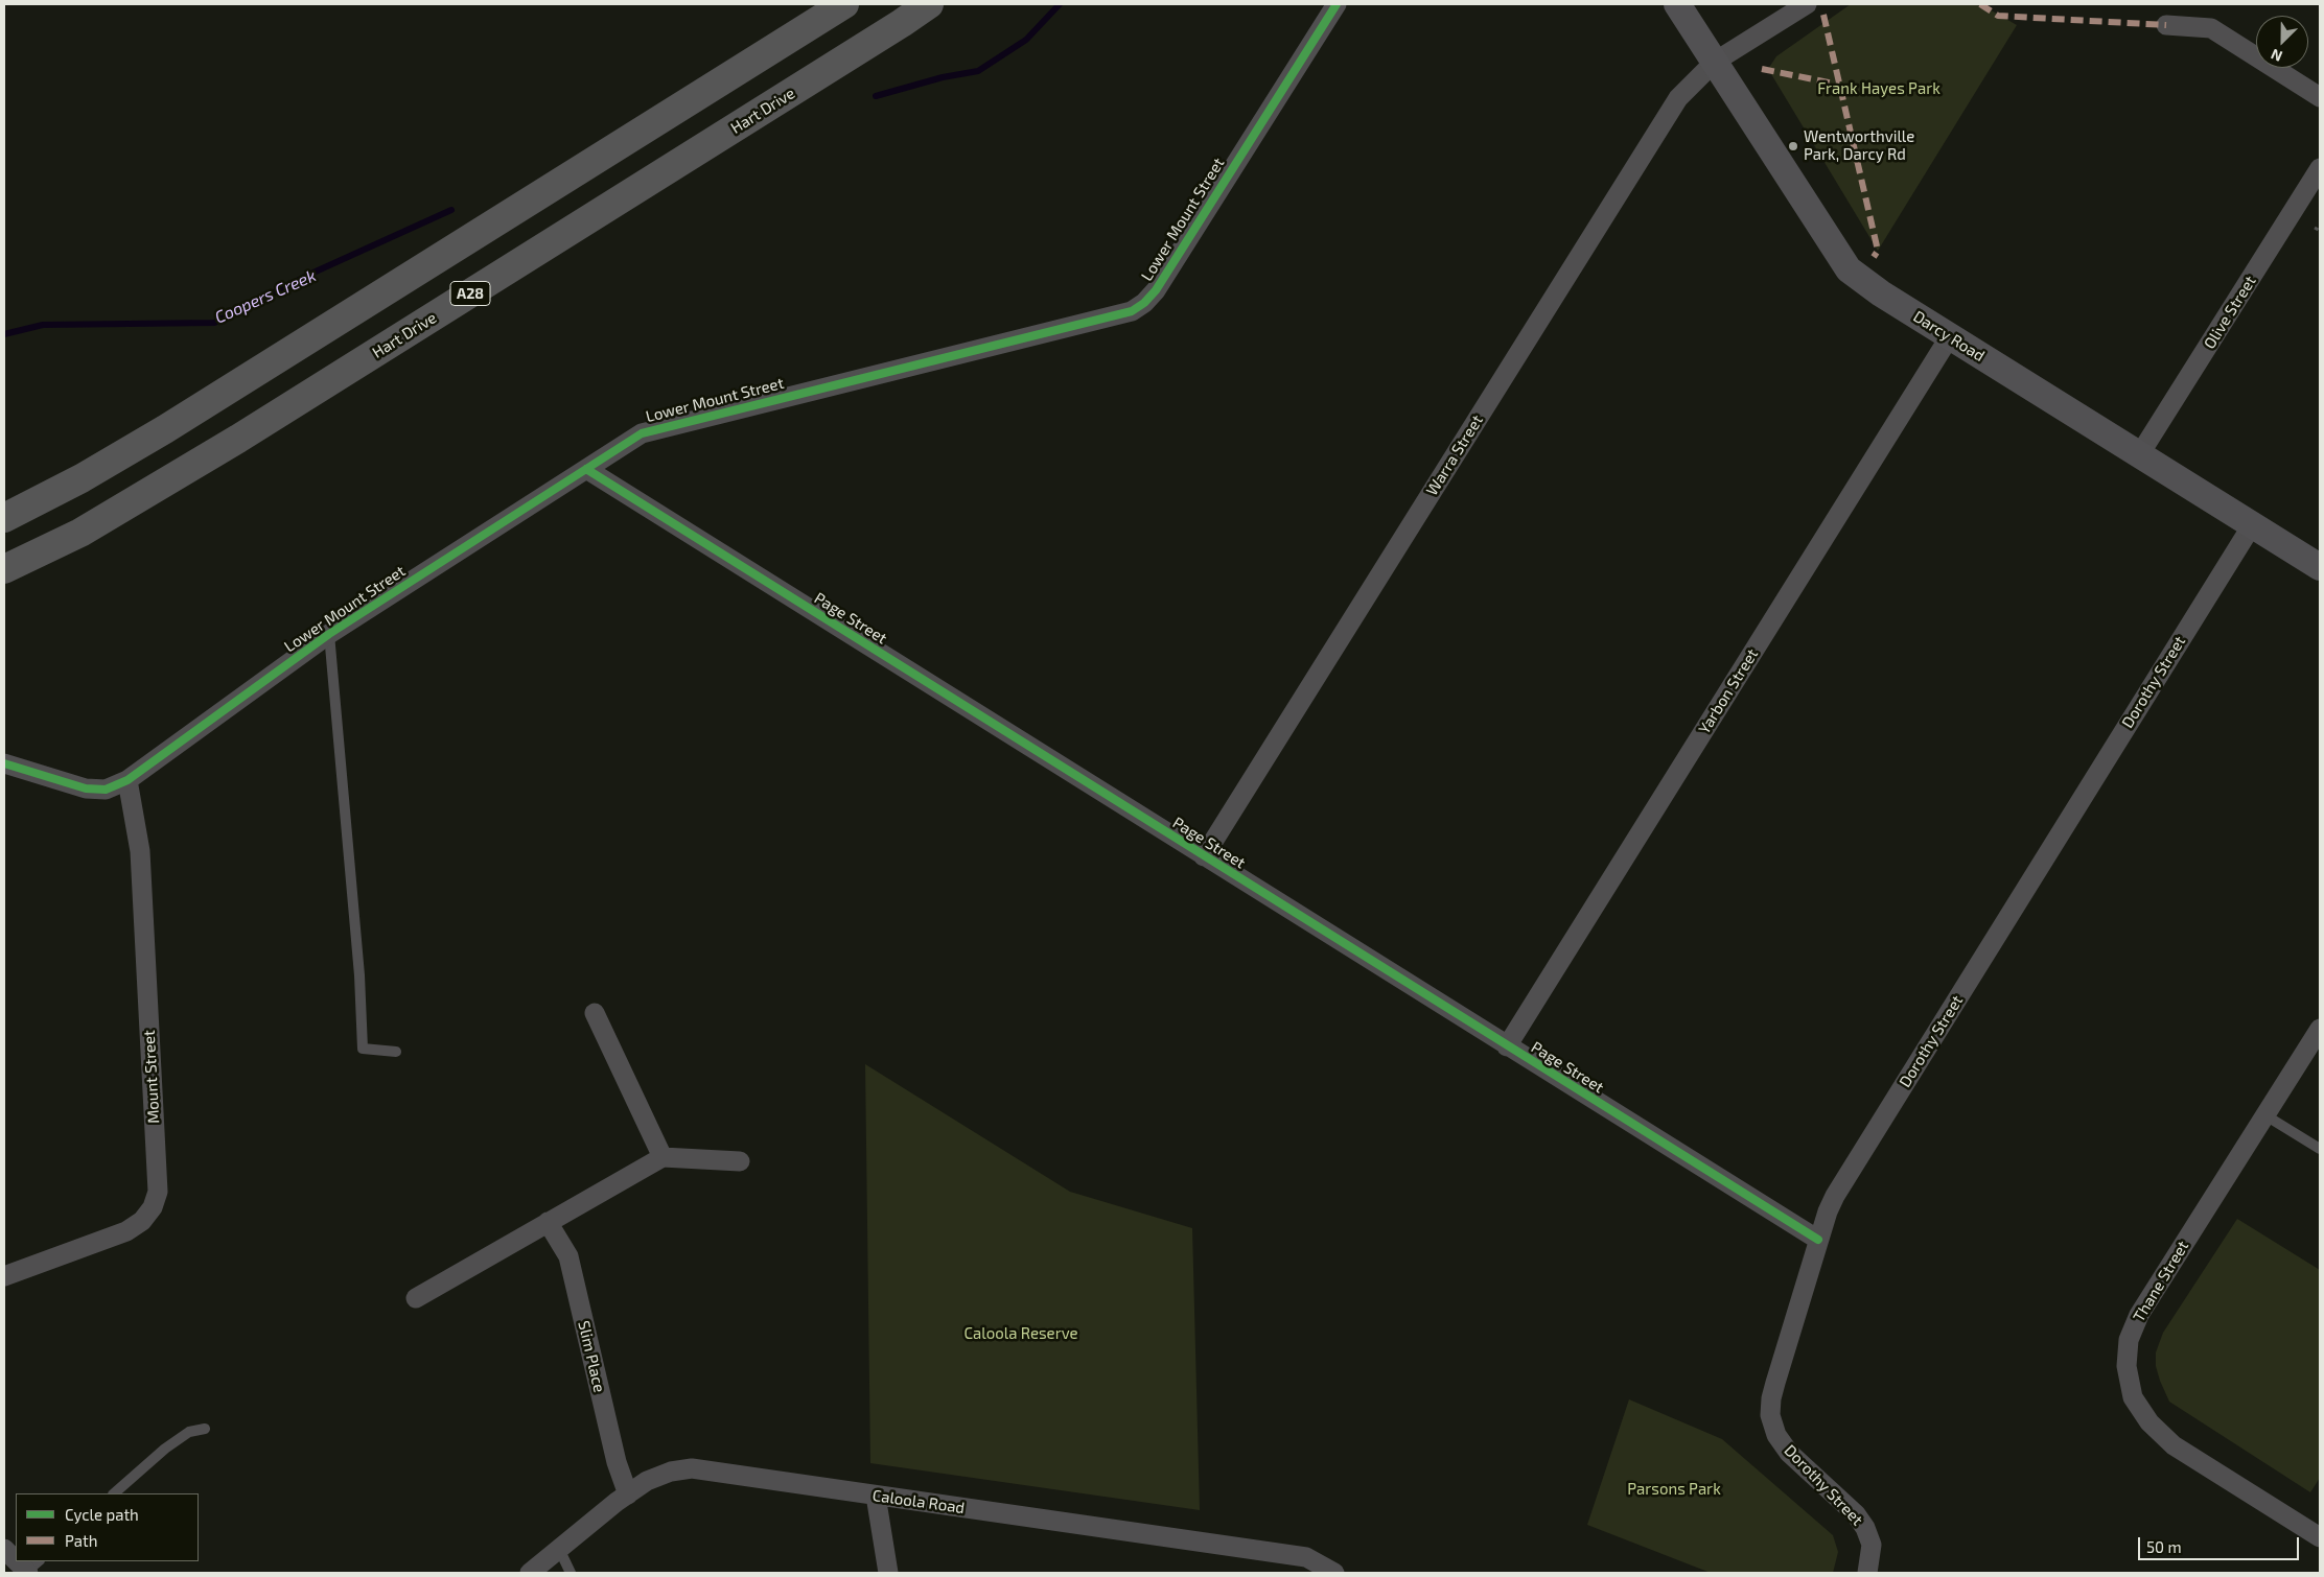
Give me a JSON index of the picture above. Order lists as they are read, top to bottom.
{
  "streets": {
    "highway": ["Hart Drive", "A28"],
    "street": [
      "Lower Mount Street",
      "Olive Street",
      "Darcy Road",
      "Warra Street",
      "Page Street",
      "Dorothy Street",
      "Yarbon Street",
      "Mount Street",
      "Thane Street",
      "Slim Place",
      "Caloola Road"
    ]
  },
  "crossings": [
    ["Lower Mount Street", "Page Street"],
    ["Lower Mount Street", "Mount Street"],
    ["Olive Street", "Darcy Road"],
    ["Darcy Road", "Warra Street"],
    ["Darcy Road", "Dorothy Street"],
    ["Darcy Road", "Yarbon Street"],
    ["Warra Street", "Page Street"],
    ["Page Street", "Dorothy Street"],
    ["Page Street", "Yarbon Street"],
    ["Slim Place", "Caloola Road"]
  ],
  "water": ["Coopers Creek"],
  "parks": ["Frank Hayes Park", "Caloola Reserve", "Parsons Park"],
  "places": ["Wentworthville Park, Darcy Rd"],
  "legend": ["Cycle path", "Path"],
  "scale_bar": "50 m",
  "north": "bottom left"
}
